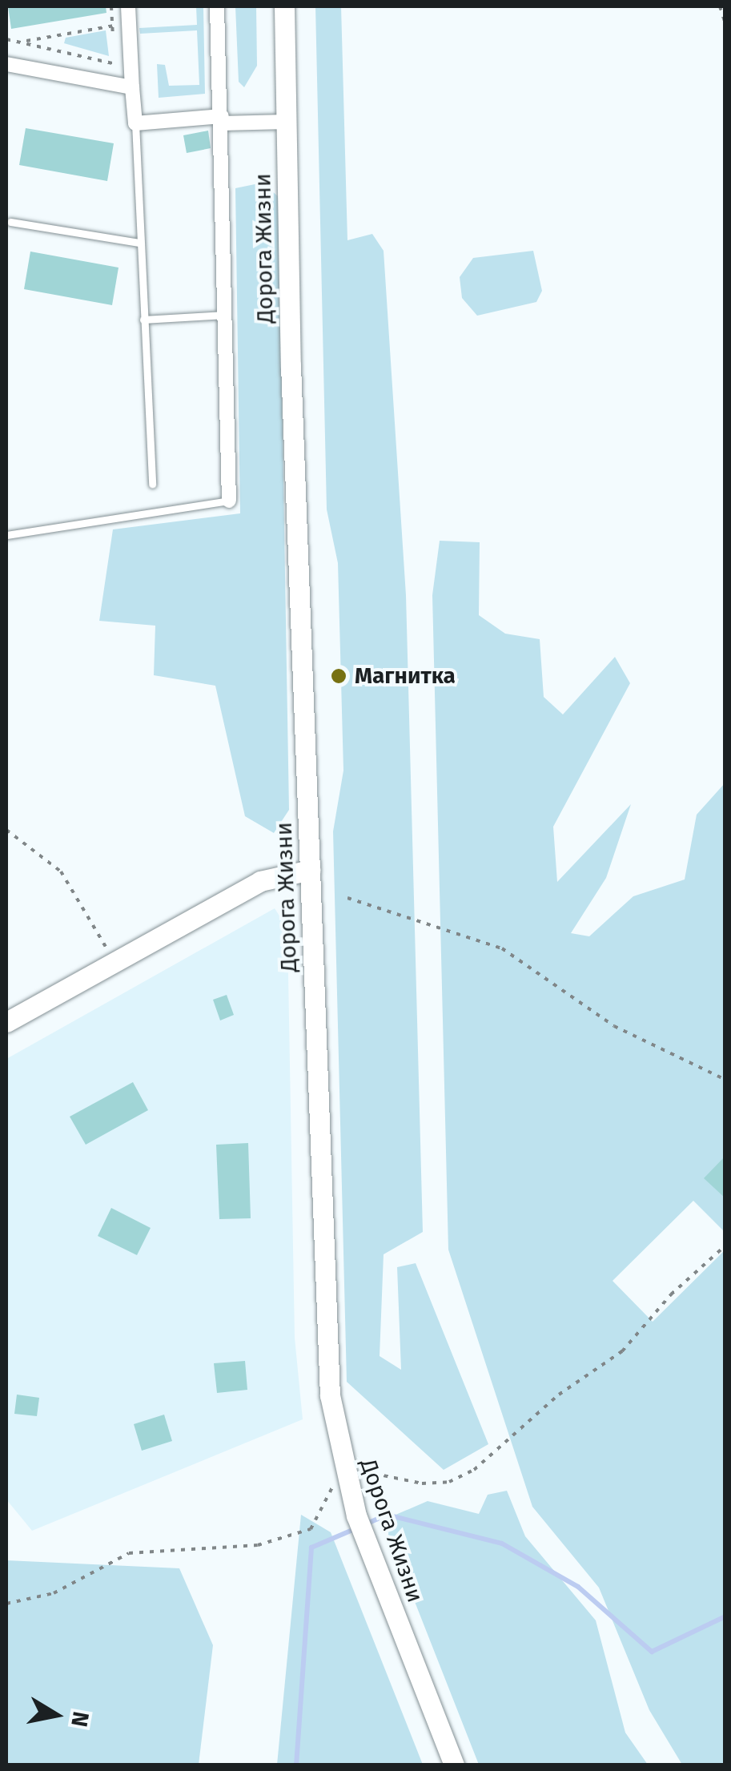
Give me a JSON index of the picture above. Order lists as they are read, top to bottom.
{
  "streets": {
    "main road": ["Дорога Жизни"]
  },
  "places": ["Магнитка"],
  "north": "right"
}
